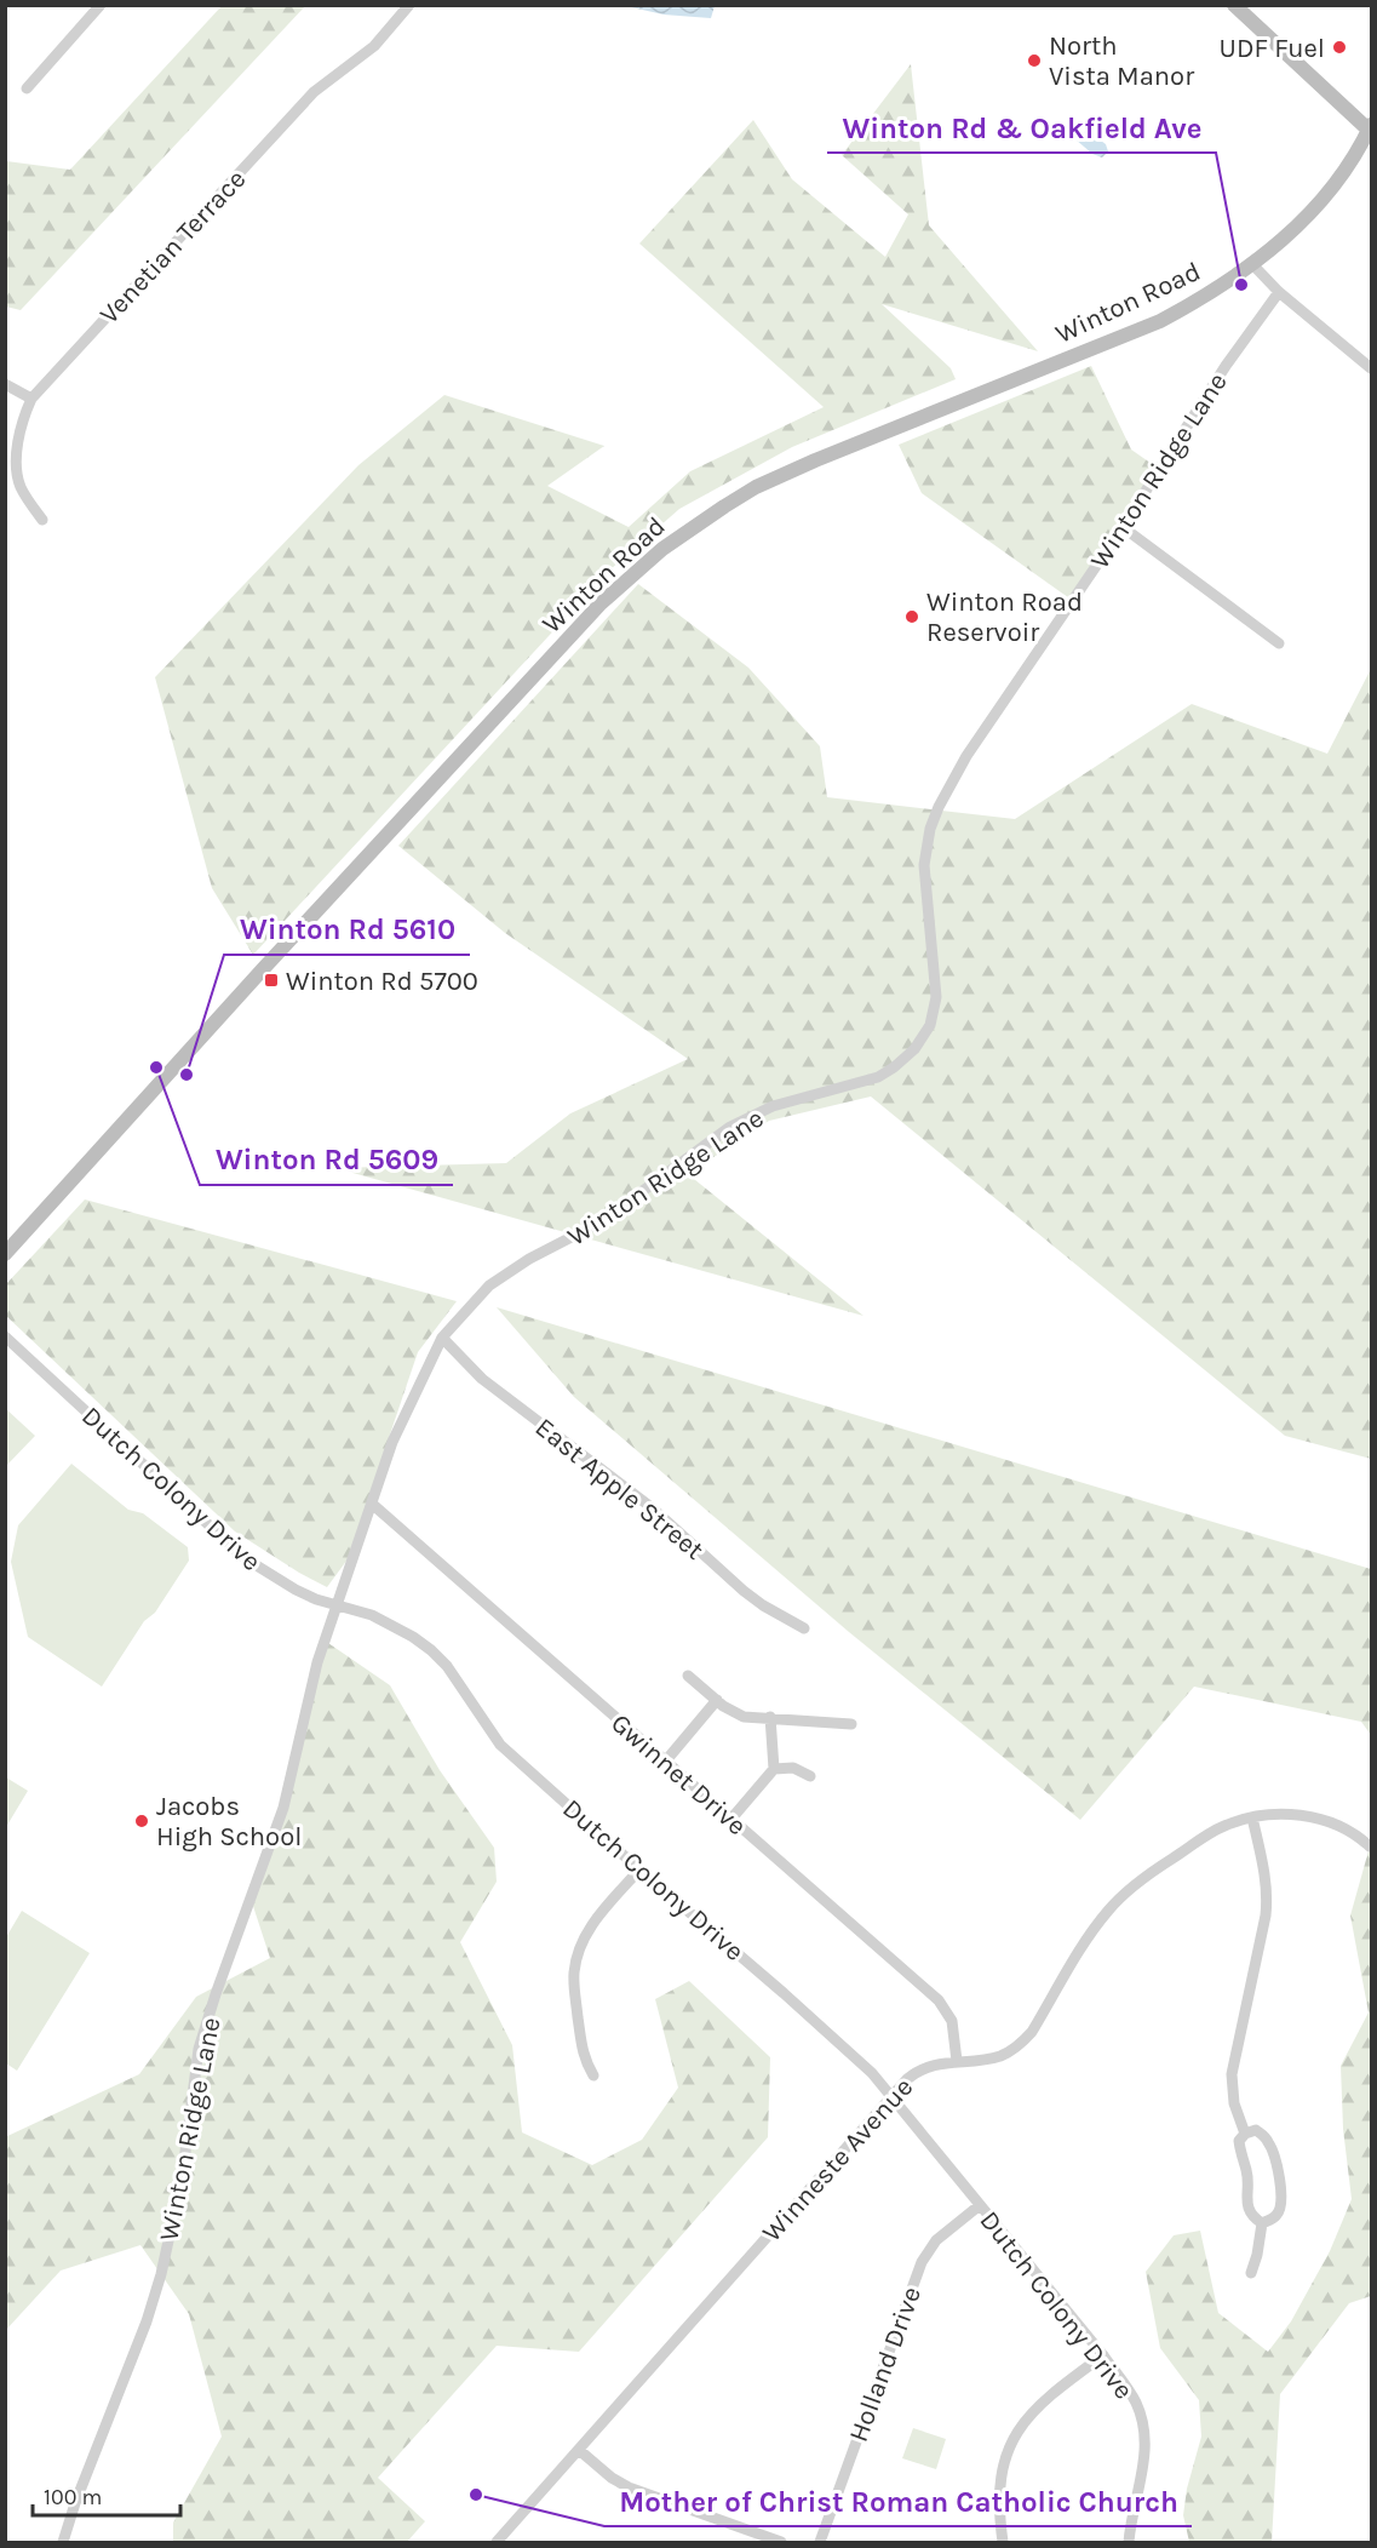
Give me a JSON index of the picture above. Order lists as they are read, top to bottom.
{
  "streets": {
    "main road": ["Winton Road"],
    "street": [
      "Venetian Terrace",
      "Winton Ridge Lane",
      "Dutch Colony Drive",
      "East Apple Street",
      "Gwinnet Drive",
      "Winneste Avenue",
      "Holland Drive"
    ]
  },
  "crossings": [
    ["Winton Ridge Lane", "Dutch Colony Drive"],
    ["Winton Ridge Lane", "East Apple Street"],
    ["Winton Ridge Lane", "Gwinnet Drive"],
    ["Dutch Colony Drive", "Winneste Avenue"],
    ["Dutch Colony Drive", "Holland Drive"],
    ["Gwinnet Drive", "Winneste Avenue"]
  ],
  "places": {
    "other": [
      "UDF Fuel",
      "North Vista Manor",
      "Winton Rd & Oakfield Ave",
      "Winton Road Reservoir",
      "Winton Rd 5609",
      "Winton Rd 5610",
      "Jacobs High School",
      "Mother of Christ Roman Catholic Church"
    ],
    "transit": ["Winton Rd 5700"]
  },
  "scale_bar": "100 m"
}
